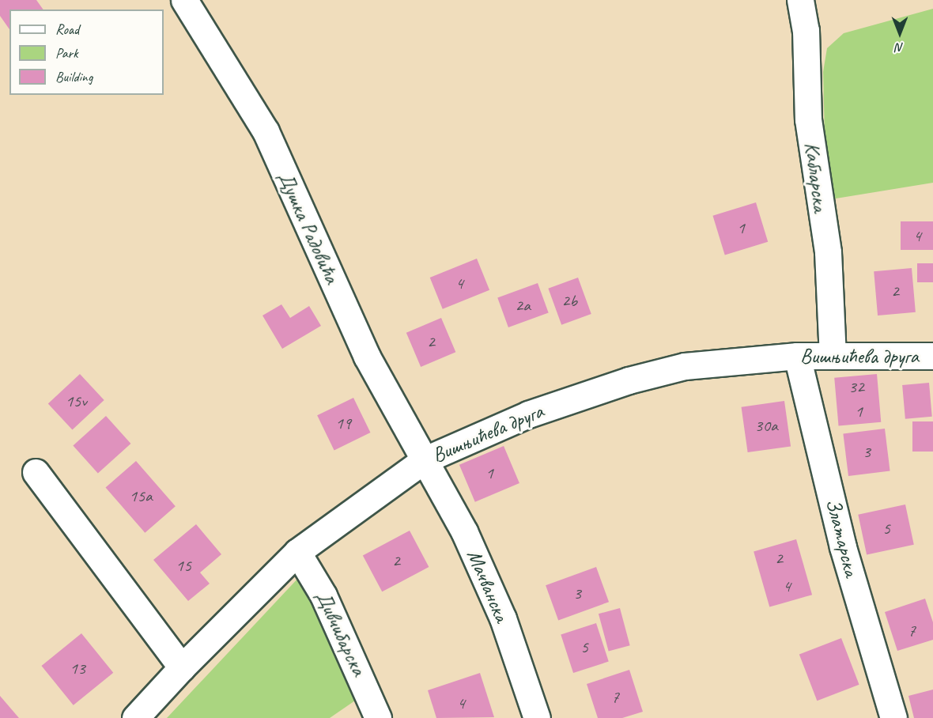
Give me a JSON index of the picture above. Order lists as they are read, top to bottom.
{
  "streets": {
    "street": [
      "Кабларска",
      "Душка Радовића",
      "Вишњићева друга",
      "Златарска",
      "Мачванска",
      "Дивчибарска"
    ]
  },
  "crossings": [
    ["Кабларска", "Вишњићева друга"],
    ["Душка Радовића", "Вишњићева друга"],
    ["Душка Радовића", "Мачванска"],
    ["Вишњићева друга", "Златарска"],
    ["Вишњићева друга", "Мачванска"],
    ["Вишњићева друга", "Дивчибарска"]
  ],
  "house_numbers": [
    "1",
    "4",
    "4",
    "2",
    "2b",
    "2a",
    "2",
    "32",
    "15v",
    "1",
    "19",
    "30a",
    "3",
    "1",
    "15a",
    "5",
    "2",
    "2",
    "15",
    "4",
    "3",
    "7",
    "5",
    "13",
    "7",
    "4"
  ],
  "legend": ["Road", "Park", "Building"],
  "north": "bottom"
}
